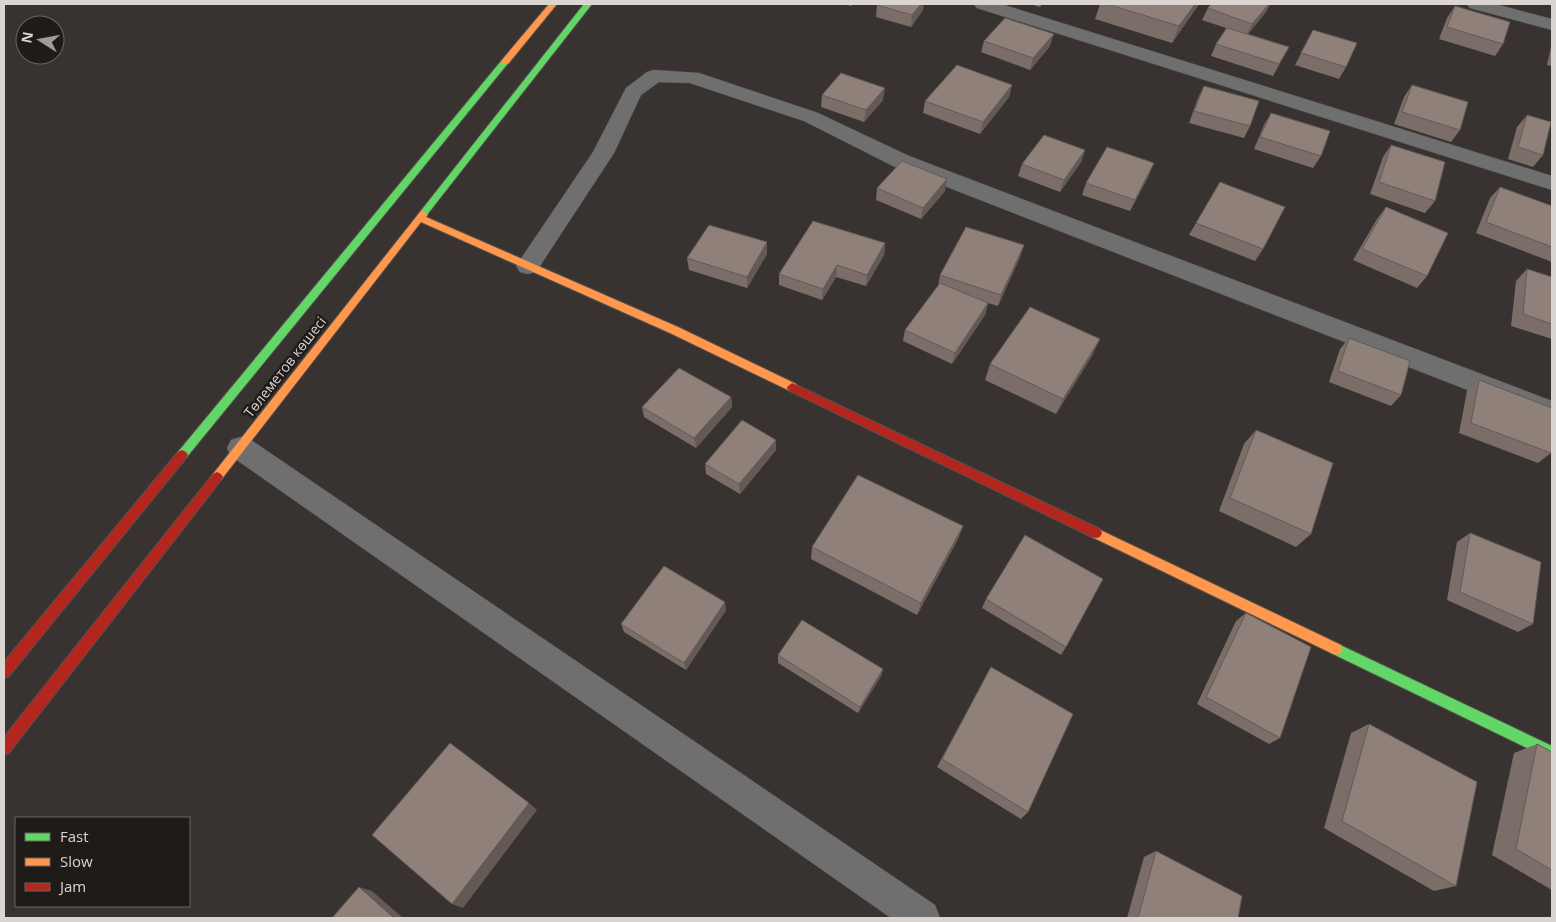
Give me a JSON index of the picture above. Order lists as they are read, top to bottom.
{
  "streets": {
    "main road": ["Төлеметов көшесі"]
  },
  "legend": ["Fast", "Slow", "Jam"],
  "north": "left"
}
